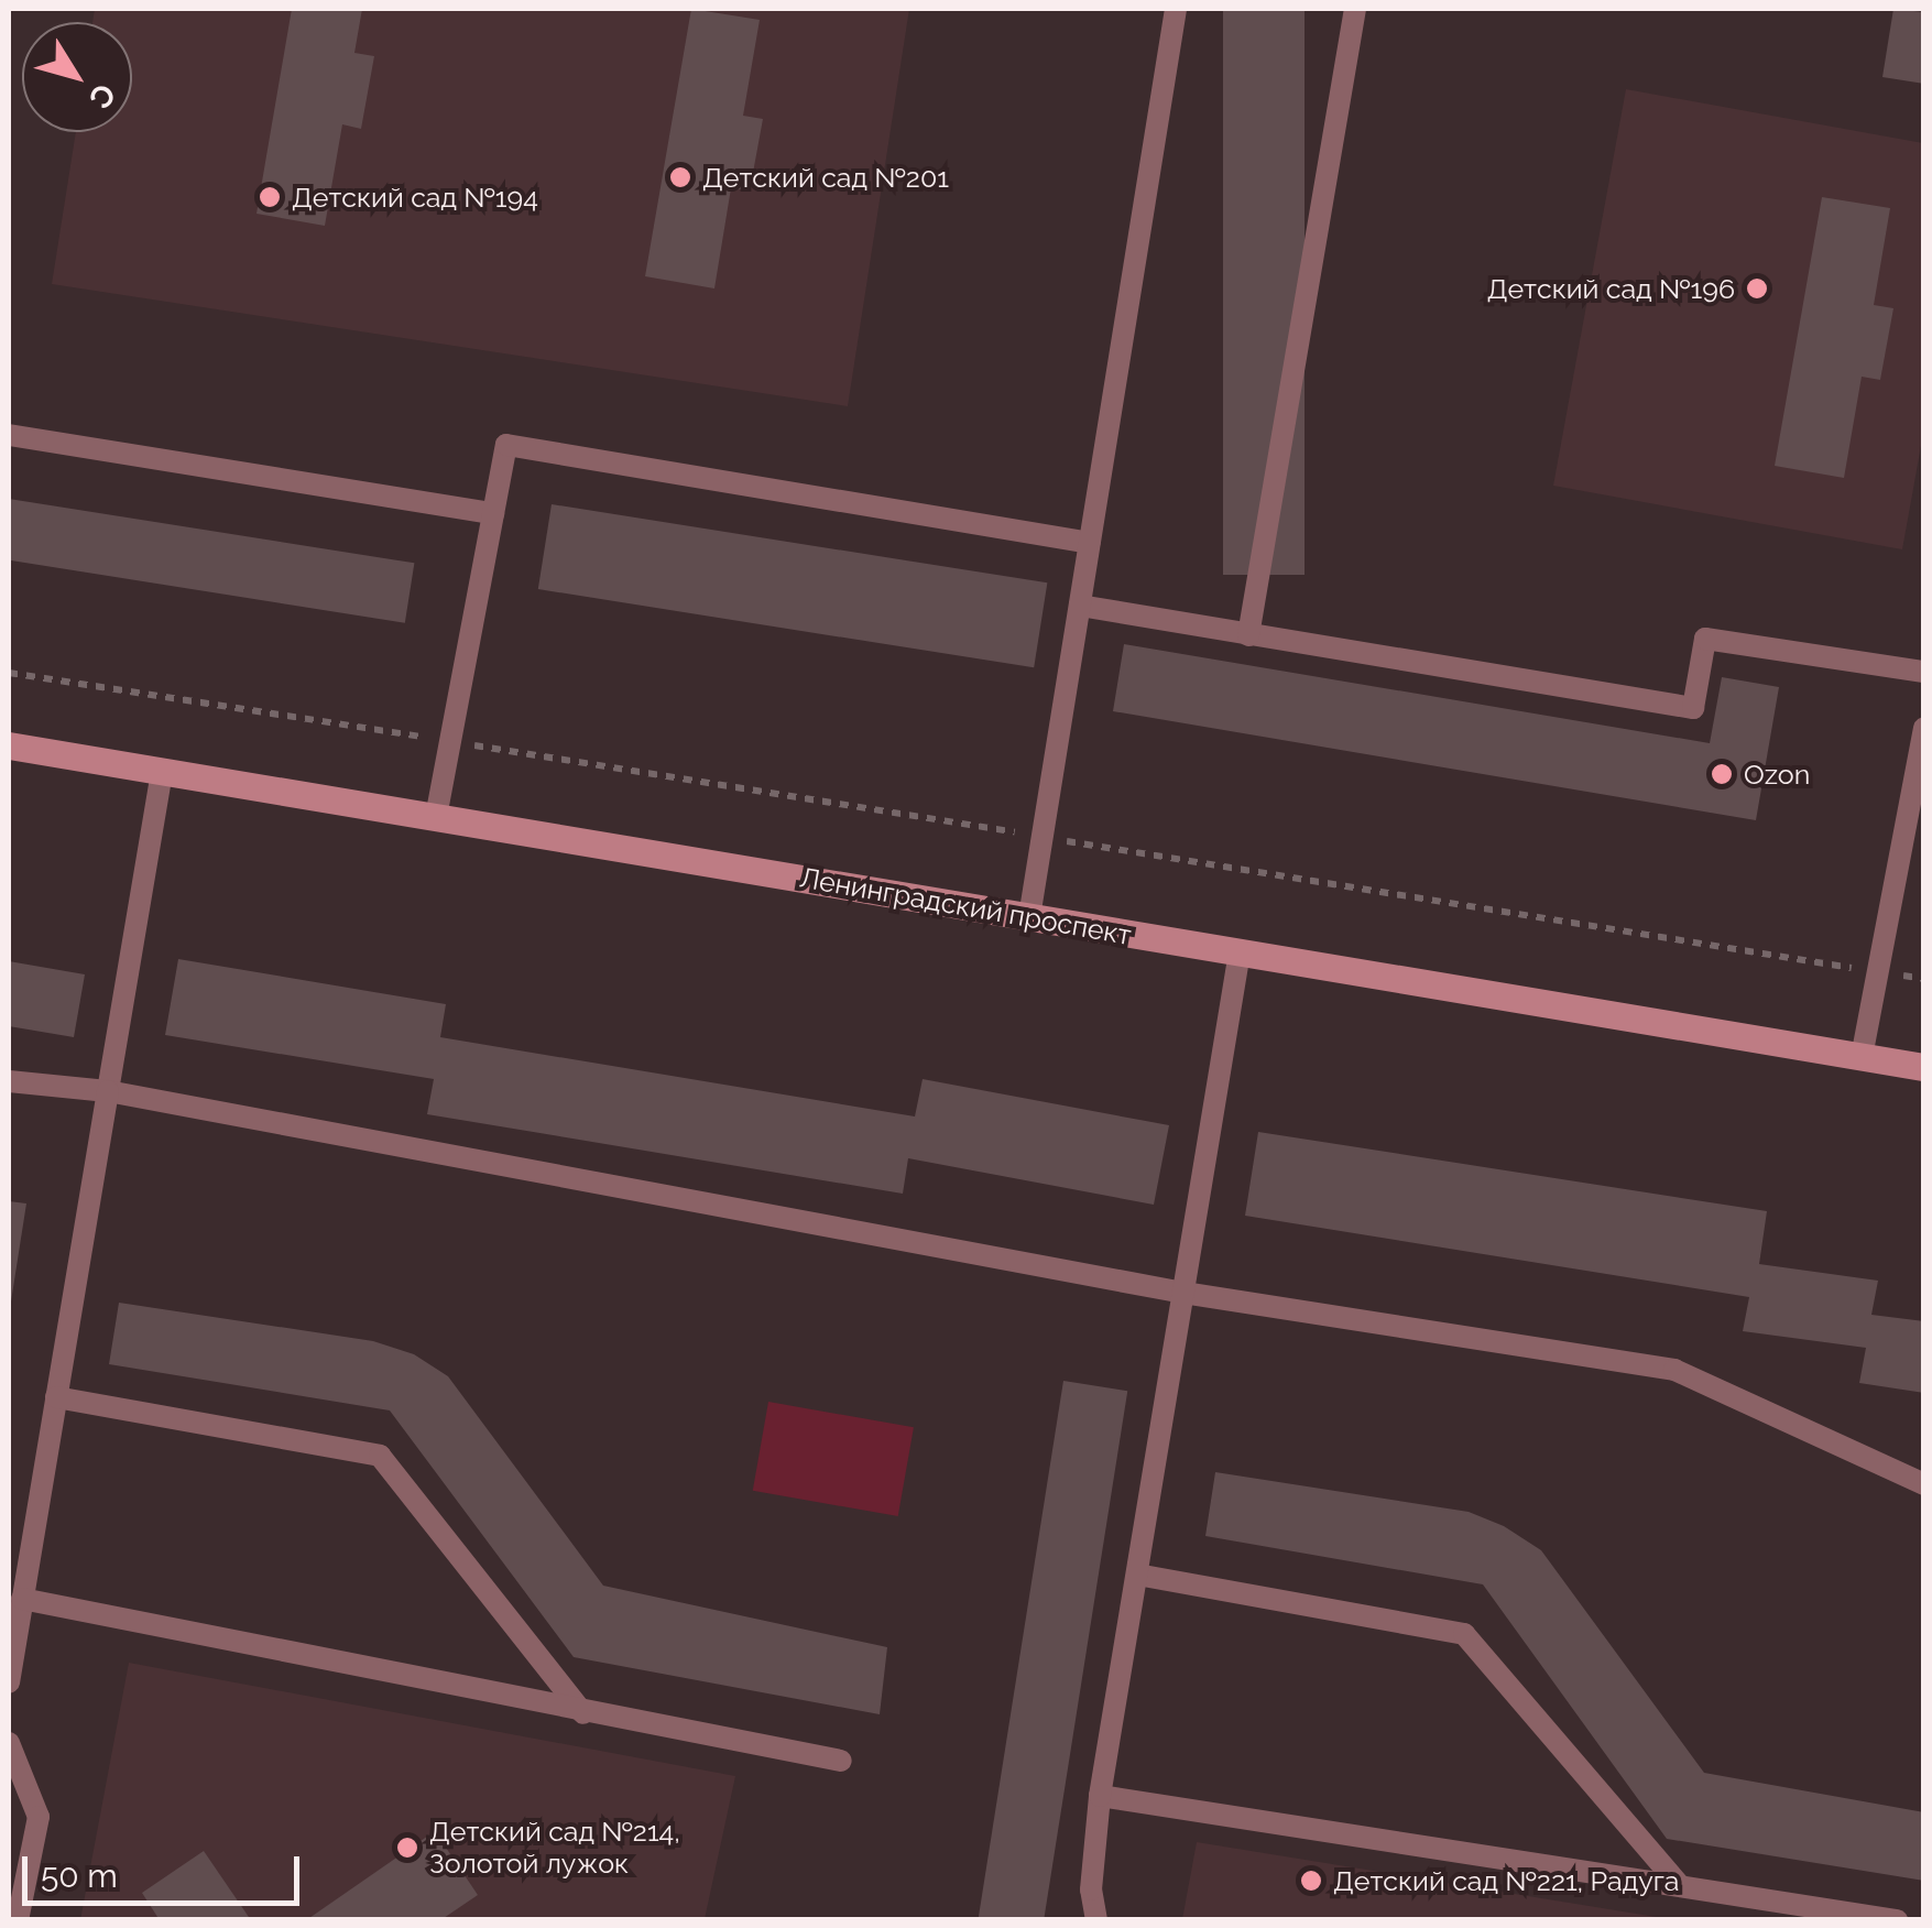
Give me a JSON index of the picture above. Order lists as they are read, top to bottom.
{
  "streets": {
    "main road": ["Ленинградский проспект"]
  },
  "places": [
    "Детский сад №201",
    "Детский сад №194",
    "Детский сад №196",
    "Ozon",
    "Детский сад №214, Золотой лужок",
    "Детский сад №221, Радуга"
  ],
  "scale_bar": "50 m",
  "north": "bottom right"
}
